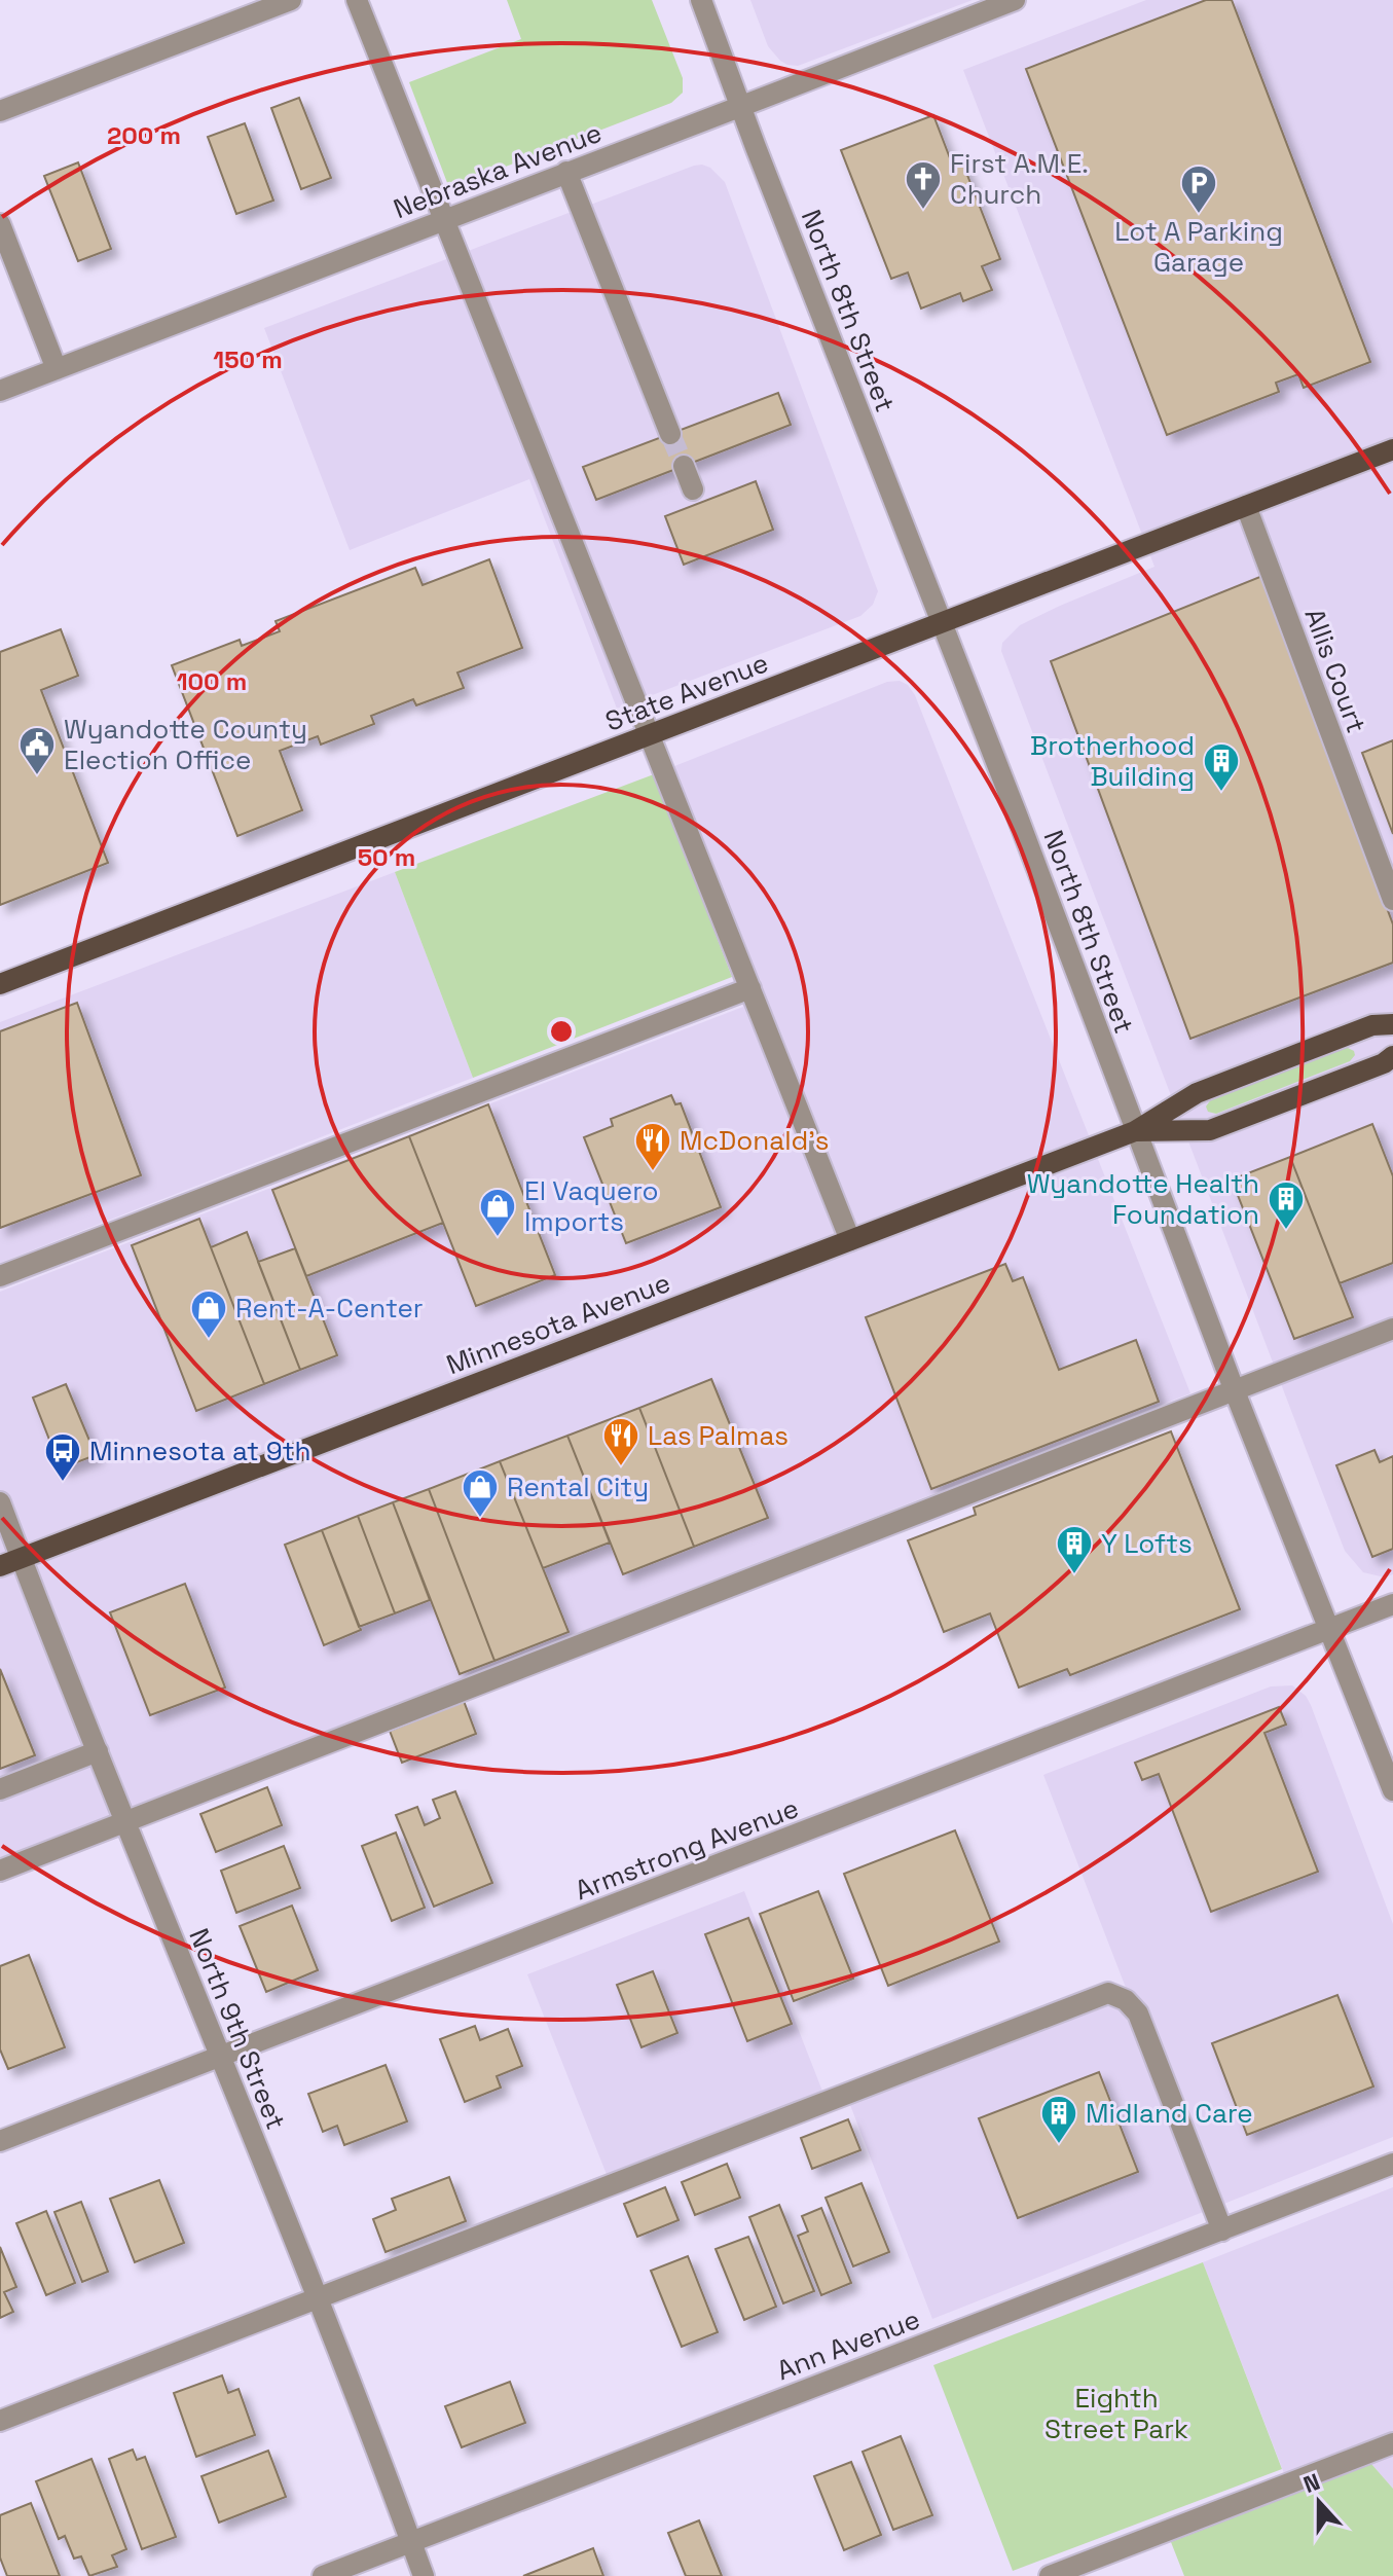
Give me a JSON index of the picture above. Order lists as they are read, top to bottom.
{
  "streets": {
    "main road": ["State Avenue", "Minnesota Avenue"],
    "street": [
      "Nebraska Avenue",
      "North 8th Street",
      "Allis Court",
      "Armstrong Avenue",
      "North 9th Street",
      "Ann Avenue"
    ]
  },
  "crossings": [
    ["Nebraska Avenue", "North 8th Street"],
    ["North 8th Street", "State Avenue"],
    ["North 8th Street", "Minnesota Avenue"],
    ["North 8th Street", "Armstrong Avenue"],
    ["Allis Court", "State Avenue"],
    ["Minnesota Avenue", "North 9th Street"],
    ["Armstrong Avenue", "North 9th Street"],
    ["North 9th Street", "Ann Avenue"]
  ],
  "parks": ["Eighth Street Park"],
  "places": {
    "church": ["First A.M.E. Church"],
    "parking": ["Lot A Parking Garage"],
    "public building": ["Wyandotte County Election Office"],
    "building": [
      "Brotherhood Building",
      "Wyandotte Health Foundation",
      "Y Lofts",
      "Midland Care"
    ],
    "restaurant": ["McDonald's", "Las Palmas"],
    "shop": ["El Vaquero Imports", "Rent-A-Center", "Rental City"],
    "bus stop": ["Minnesota at 9th"]
  },
  "north": "top",
  "rings": [
    "200 m",
    "150 m",
    "100 m",
    "50 m"
  ]
}
